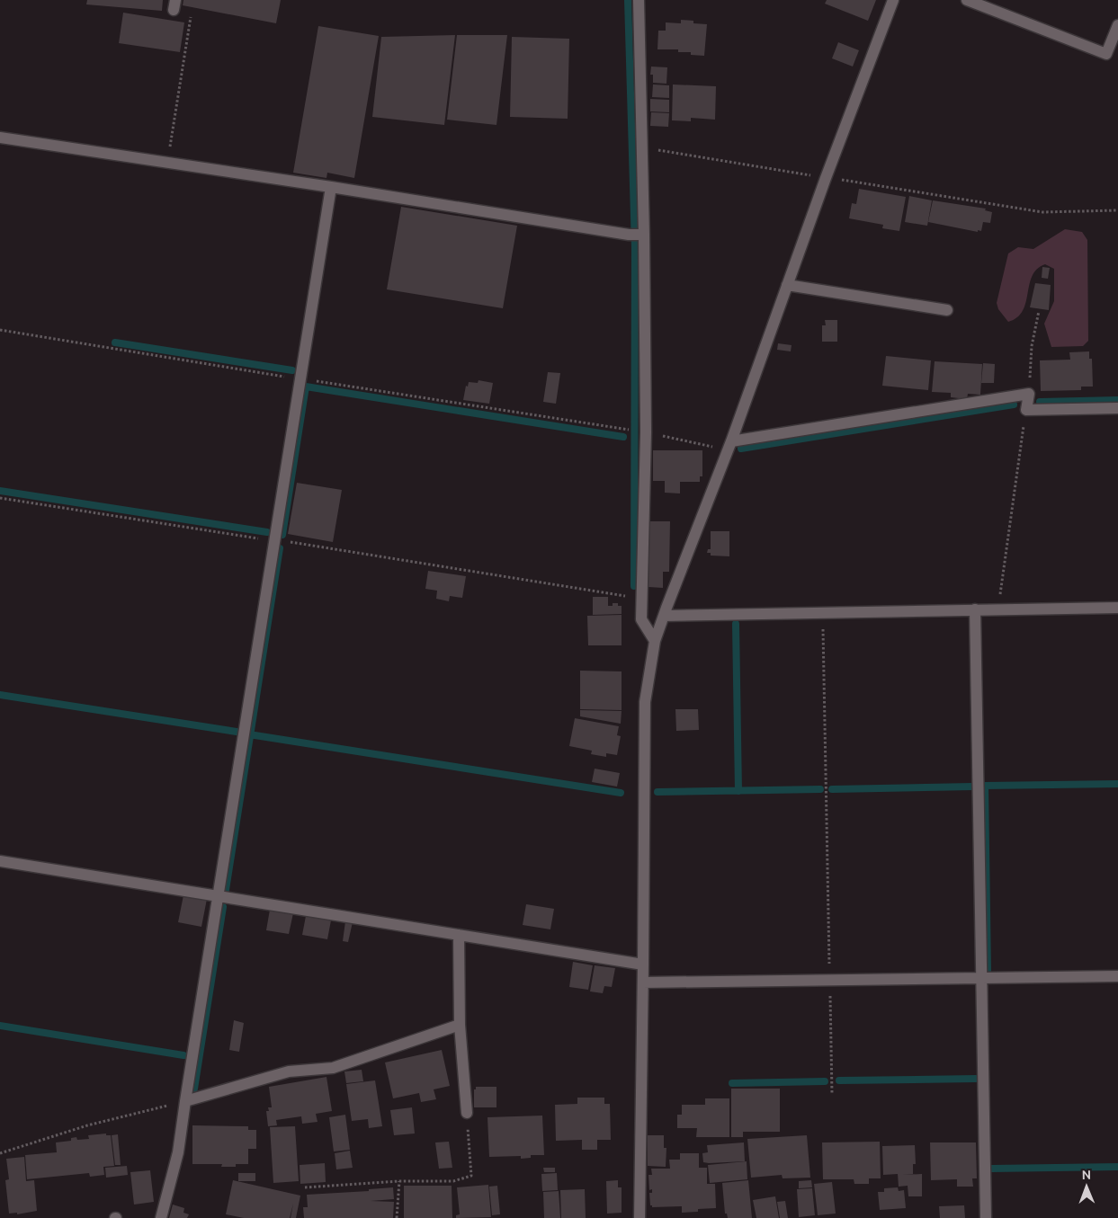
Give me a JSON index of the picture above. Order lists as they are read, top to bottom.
{
  "north": "top"
}
